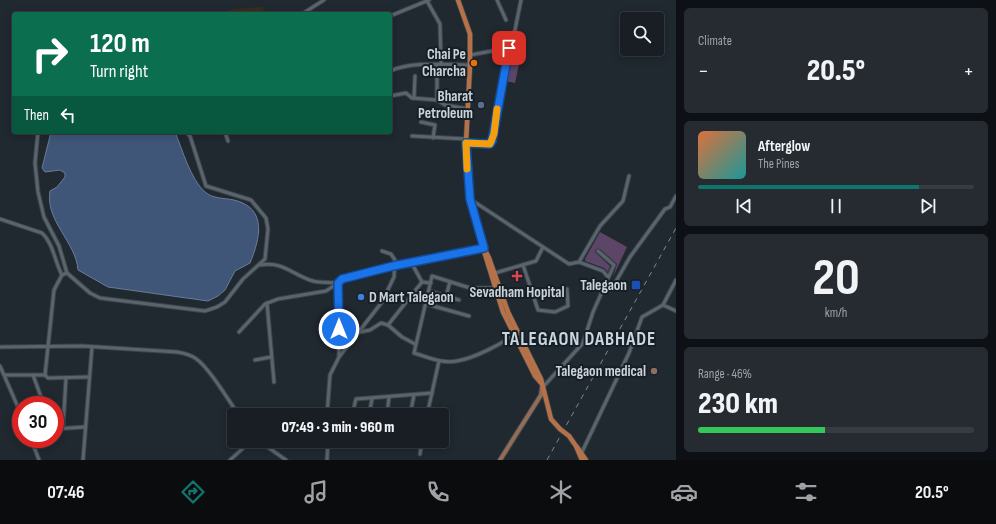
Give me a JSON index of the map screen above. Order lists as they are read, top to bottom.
{
  "districts": ["TALEGAON DABHADE"],
  "places": {
    "other": [
      "Chai Pe Charcha",
      "Bharat Petroleum",
      "D Mart Talegaon",
      "Talegaon medical"
    ],
    "health": ["Sevadham Hopital"],
    "transit": ["Talegaon"]
  },
  "page": {
    "tile": [
      "Climate",
      ["20", "km/h"],
      ["Range · 46%", "230 km"]
    ],
    "turn": ["120 m", "Turn right"],
    "heat": ["−", "20.5°", "+"],
    "then": "Then",
    "song": ["Afterglow", "The Pines"],
    "limit": "30",
    "trip": "07:49 · 3 min · 960 m",
    "tabs": ["07:46", "20.5°"]
  }
}
